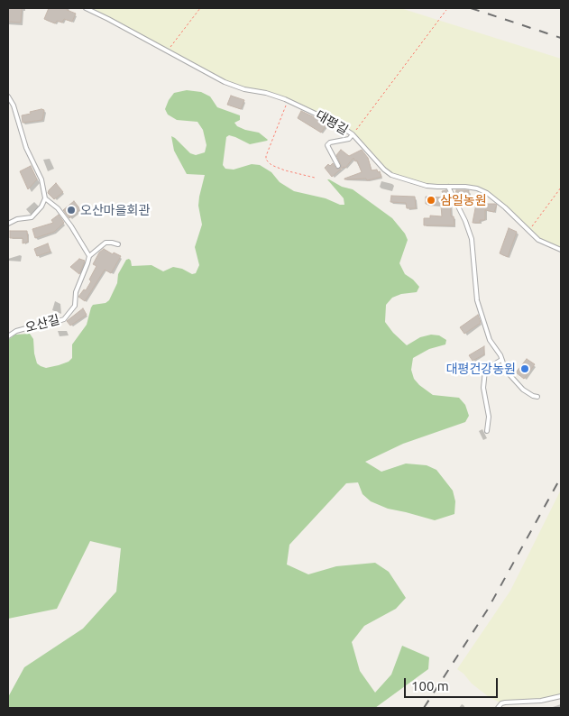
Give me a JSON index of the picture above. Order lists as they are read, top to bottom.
{
  "streets": {
    "lane": ["대평길", "오산길"]
  },
  "places": ["삼일농원", "오산마을회관", "대평건강농원"],
  "scale_bar": "100 m"
}
